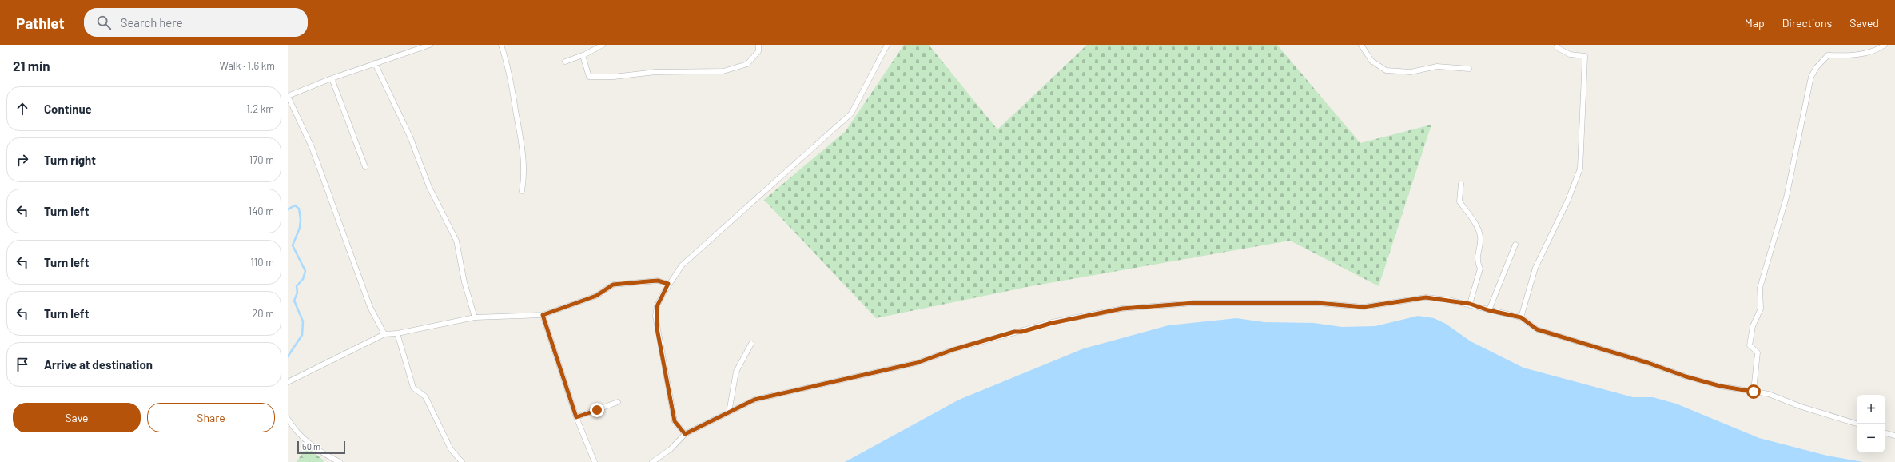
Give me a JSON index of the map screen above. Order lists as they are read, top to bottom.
{
  "scale_bar": "50 m",
  "page": {
    "header": "Pathlet",
    "search": "Search here",
    "nav": ["Map", "Directions", "Saved"],
    "heading": ["21 min", "Walk · 1.6 km"],
    "list": [
      ["Continue", "1.2 km"],
      ["Turn right", "170 m"],
      ["Turn left", "140 m"],
      ["Turn left", "110 m"],
      ["Turn left", "20 m"],
      "Arrive at destination"
    ],
    "buttons": ["Save", "Share"],
    "map_buttons": ["+", "−"],
    "scale": "50 m"
  }
}
